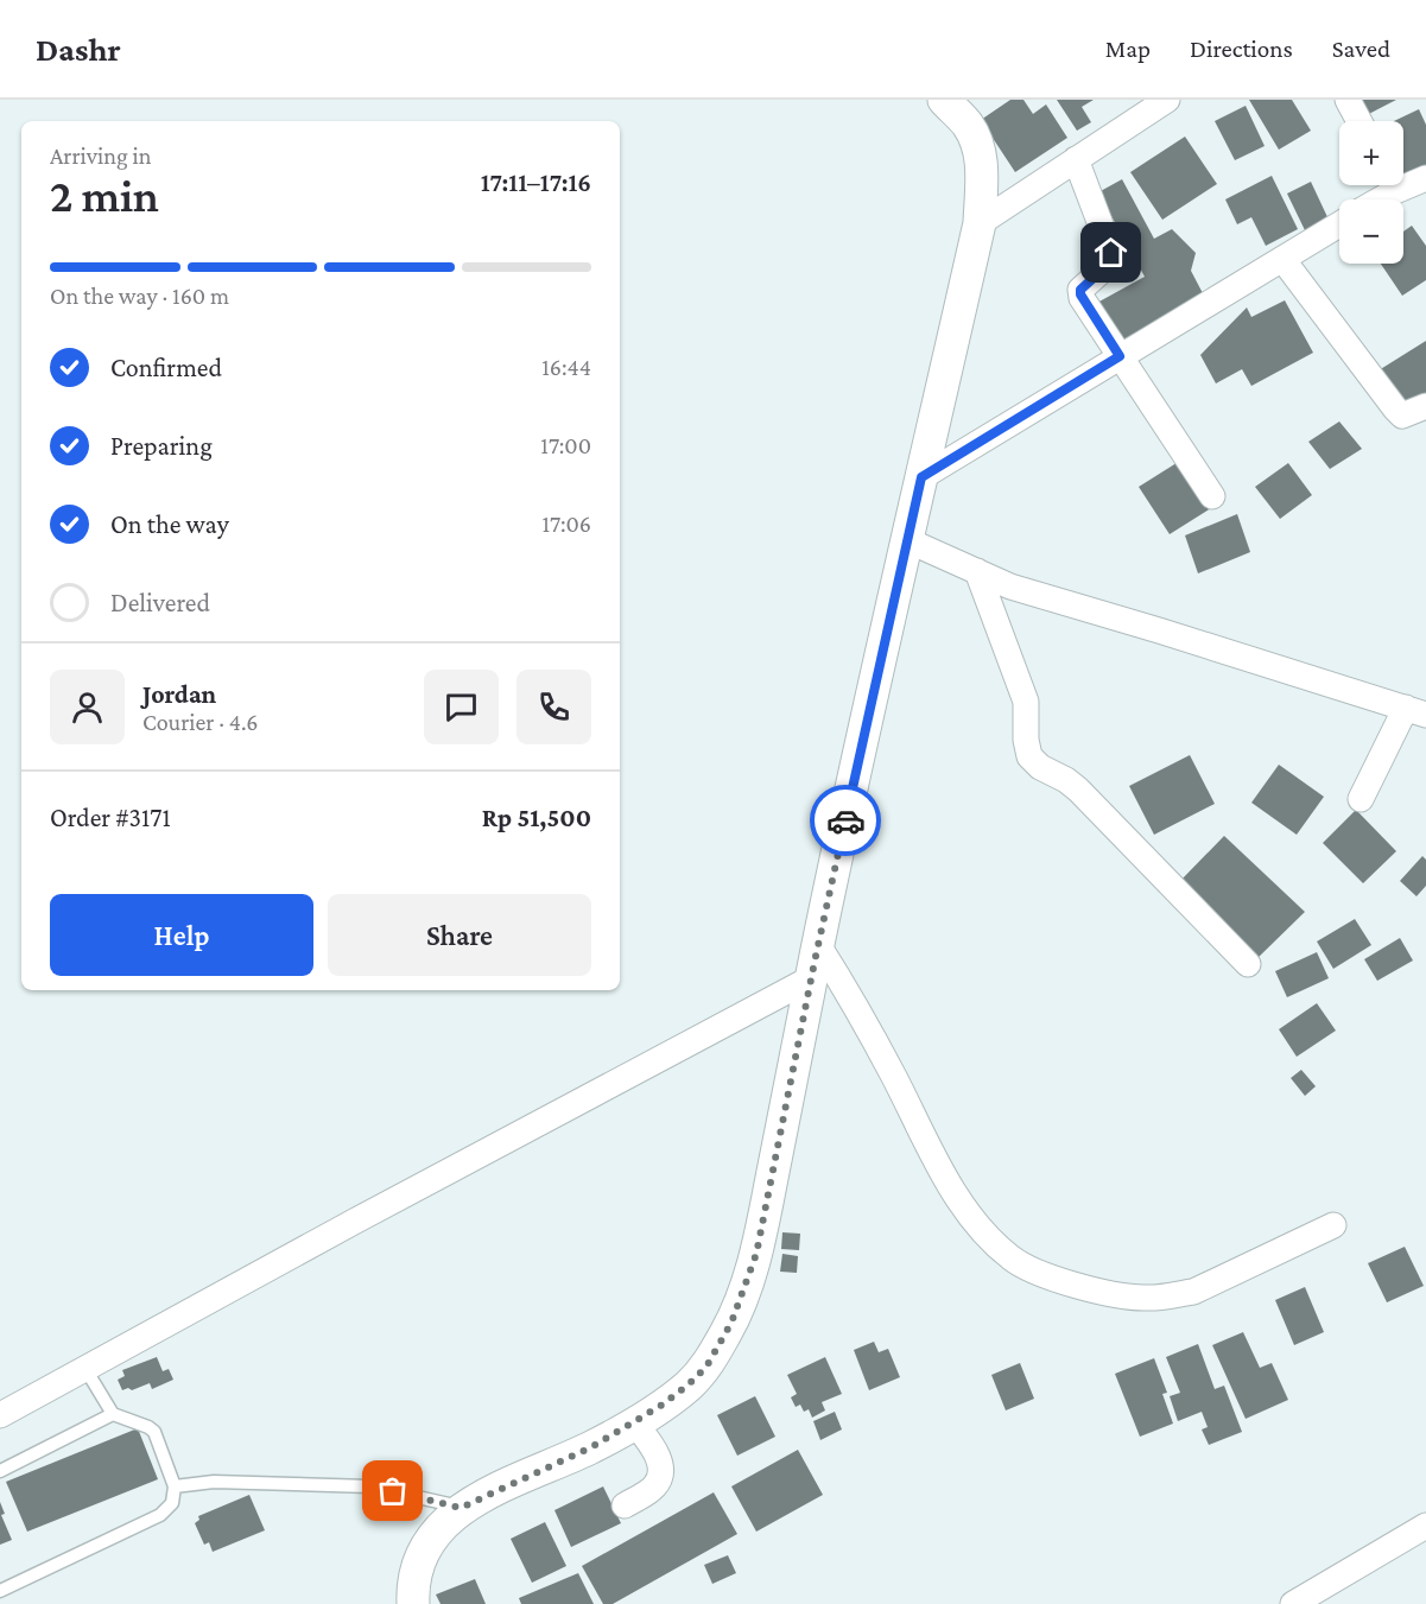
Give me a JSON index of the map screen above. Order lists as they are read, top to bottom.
{
  "page": {
    "header": "Dashr",
    "nav": ["Map", "Directions", "Saved"],
    "map_buttons": ["+", "−"],
    "heading": ["2 min", "Arriving in", "17:11–17:16"],
    "panel": [
      "Jordan",
      "Courier · 4.6",
      "Order #3171",
      "Rp 51,500"
    ],
    "bar": "On the way · 160 m",
    "list": [
      ["Confirmed", "16:44"],
      ["Preparing", "17:00"],
      ["On the way", "17:06"],
      "Delivered"
    ],
    "buttons": ["Help", "Share"]
  }
}
